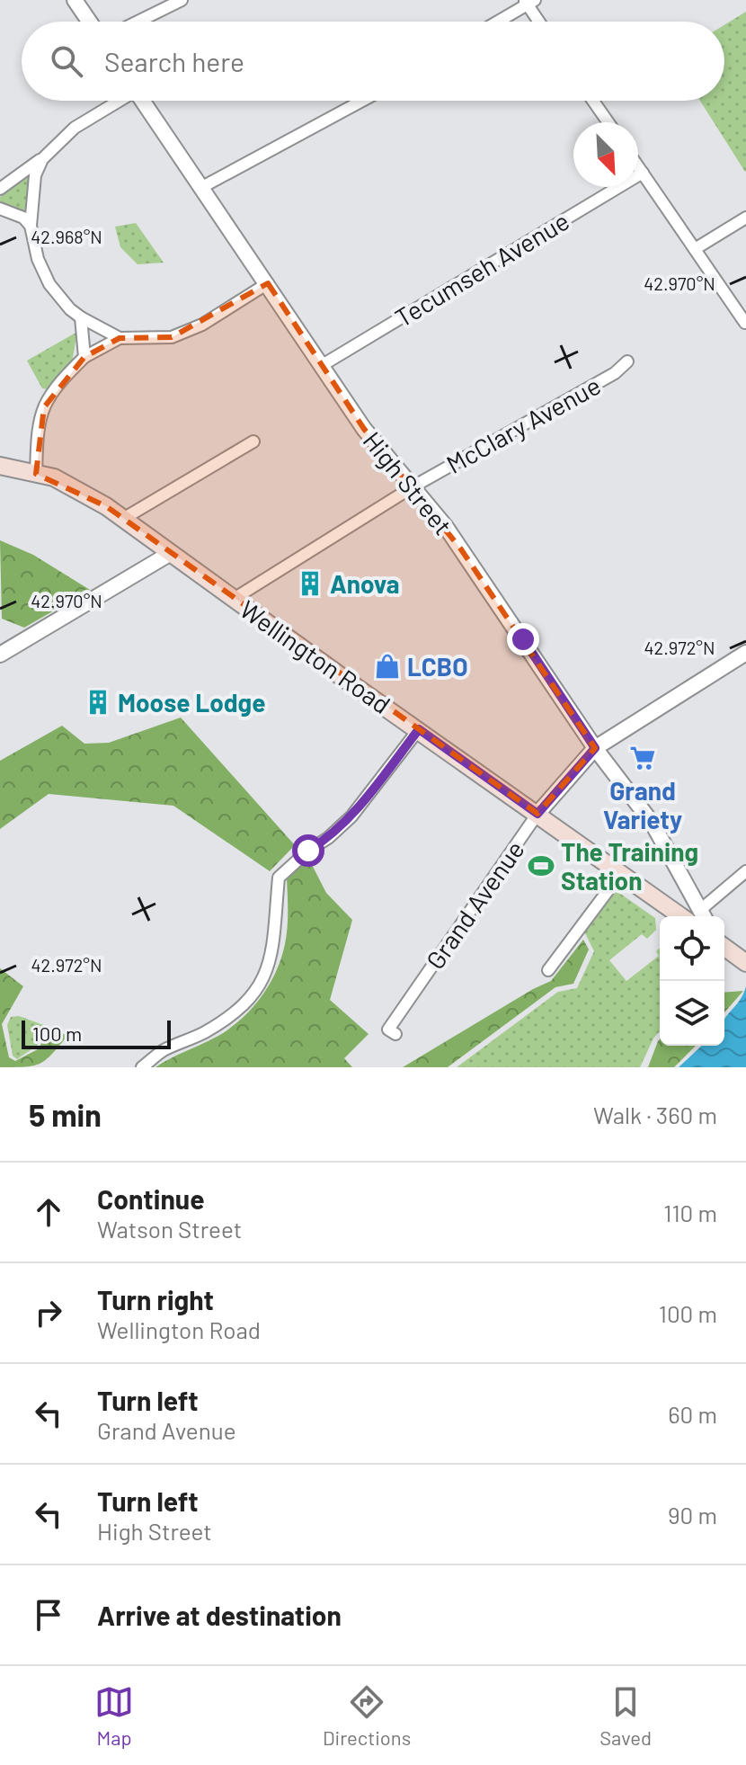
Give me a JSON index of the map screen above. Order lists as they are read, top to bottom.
{
  "streets": {
    "main road": ["Wellington Road"],
    "street": [
      "Tecumseh Avenue",
      "McClary Avenue",
      "High Street",
      "Grand Avenue"
    ]
  },
  "crossings": [
    ["Tecumseh Avenue", "High Street"],
    ["McClary Avenue", "High Street"],
    ["McClary Avenue", "Wellington Road"],
    ["High Street", "Grand Avenue"],
    ["Wellington Road", "Grand Avenue"]
  ],
  "places": {
    "building": ["Anova", "Moose Lodge"],
    "shop": ["LCBO"],
    "supermarket": ["Grand Variety"],
    "sports": ["The Training Station"]
  },
  "scale_bar": "100 m",
  "north": "bottom right",
  "page": {
    "search": "Search here",
    "scale": "100 m",
    "heading": ["5 min", "Walk · 360 m"],
    "list": [
      ["Continue", "Watson Street", "110 m"],
      ["Turn right", "Wellington Road", "100 m"],
      ["Turn left", "Grand Avenue", "60 m"],
      ["Turn left", "High Street", "90 m"],
      "Arrive at destination"
    ],
    "nav": ["Map", "Directions", "Saved"]
  },
  "coordinates": ["42.968°N", "42.970°N", "42.972°N"]
}
